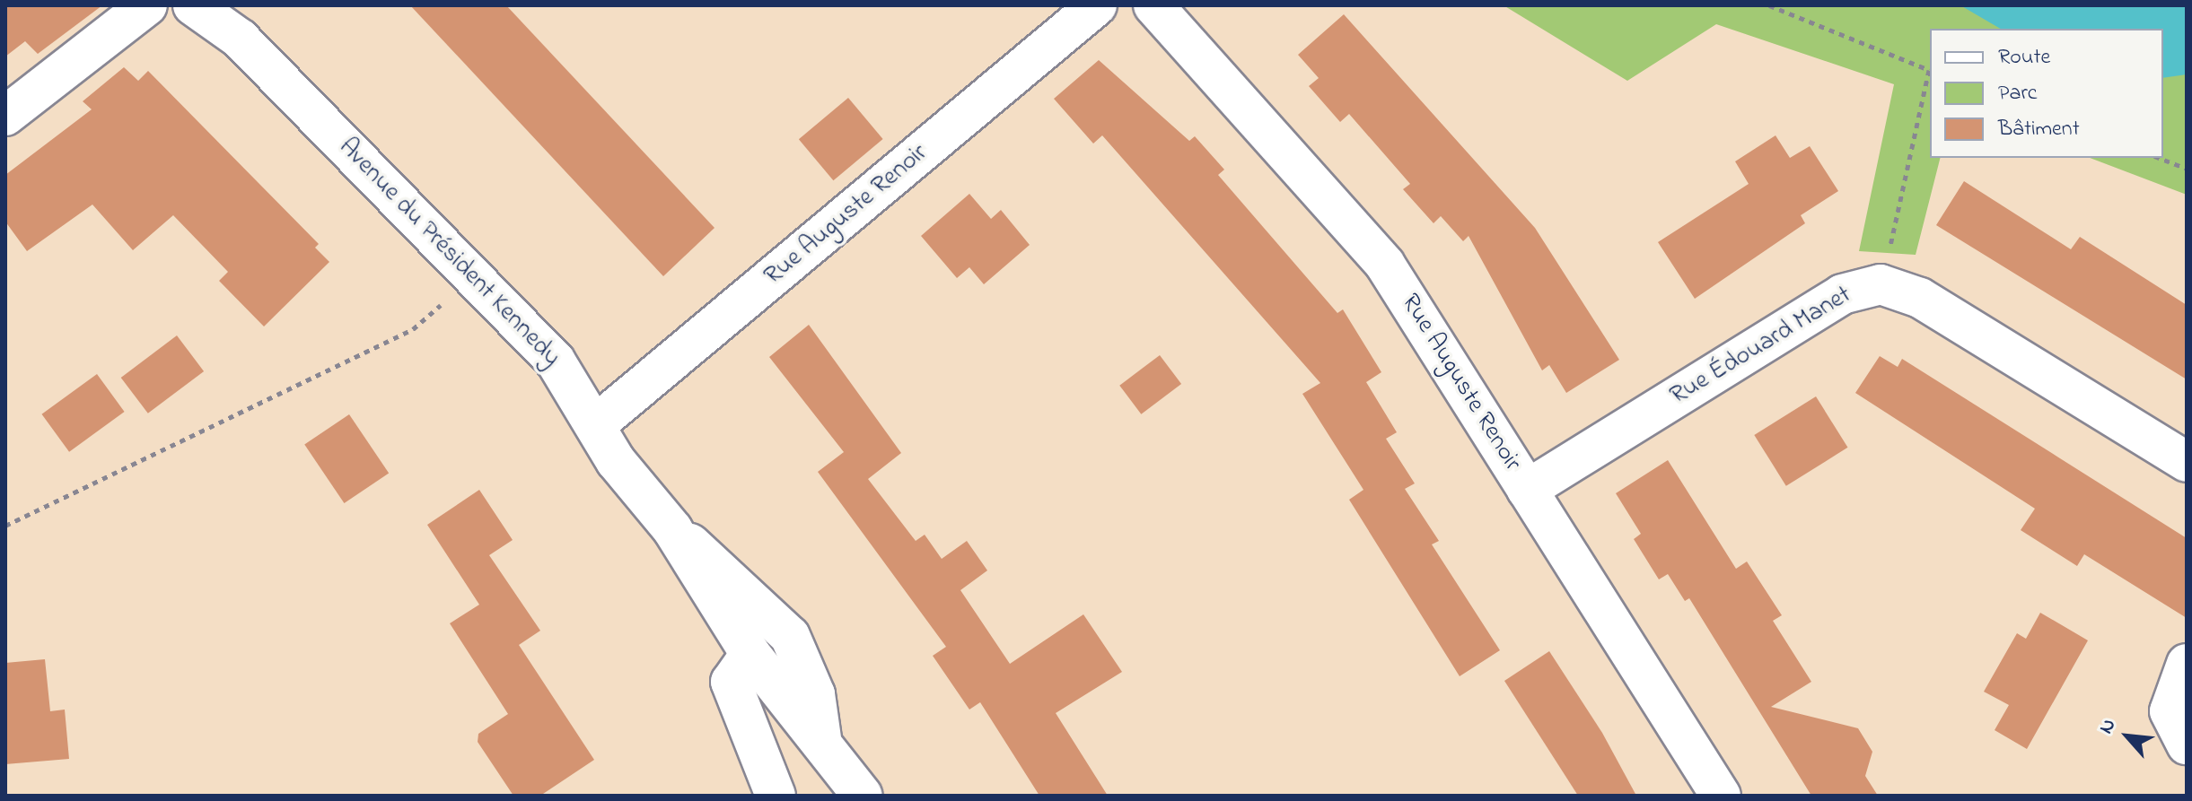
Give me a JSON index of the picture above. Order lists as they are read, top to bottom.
{
  "streets": {
    "street": ["Rue Auguste Renoir", "Avenue du Président Kennedy", "Rue Édouard Manet"]
  },
  "crossings": [
    ["Rue Auguste Renoir", "Avenue du Président Kennedy"],
    ["Rue Auguste Renoir", "Rue Édouard Manet"]
  ],
  "legend": ["Route", "Parc", "Bâtiment"],
  "north": "top left"
}
